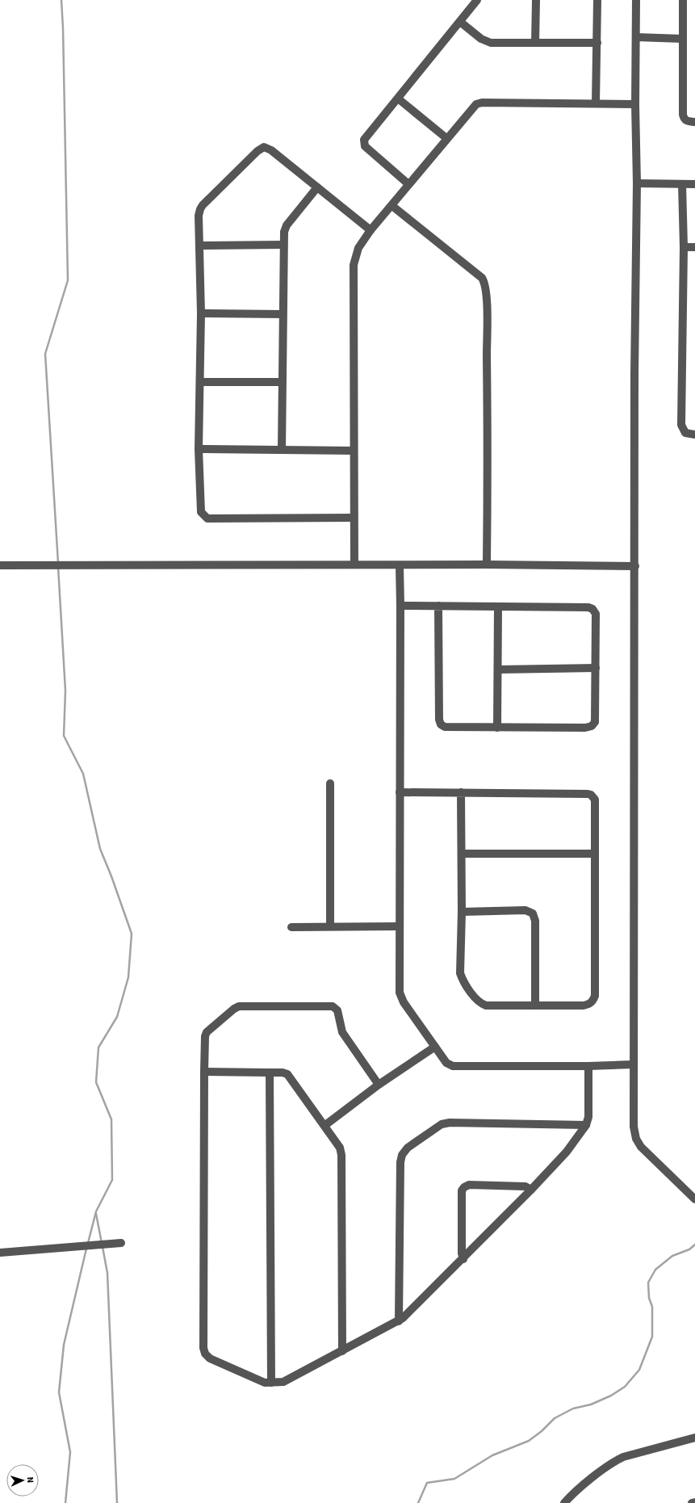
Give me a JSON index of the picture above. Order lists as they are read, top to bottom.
{
  "north": "right"
}
